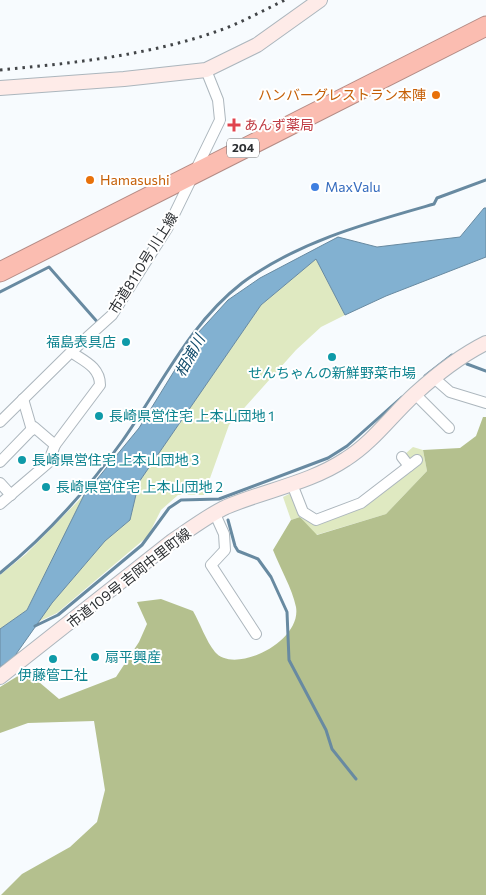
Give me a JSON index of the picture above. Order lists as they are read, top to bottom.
{
  "streets": {
    "highway": ["204"],
    "street": ["市道8110号 川上線", "市道109号 吉岡中里町線"]
  },
  "crossings": [
    ["204", "市道8110号 川上線"]
  ],
  "water": ["相浦川"],
  "places": {
    "other": [
      "ハンバーグレストラン本陣",
      "Hamasushi",
      "MaxValu",
      "福島表具店",
      "せんちゃんの新鮮野菜市場",
      "長崎県営住宅 上本山団地 1",
      "長崎県営住宅 上本山団地 3",
      "長崎県営住宅 上本山団地 2",
      "扇平興産",
      "伊藤管工社"
    ],
    "health": ["あんず薬局"]
  }
}
